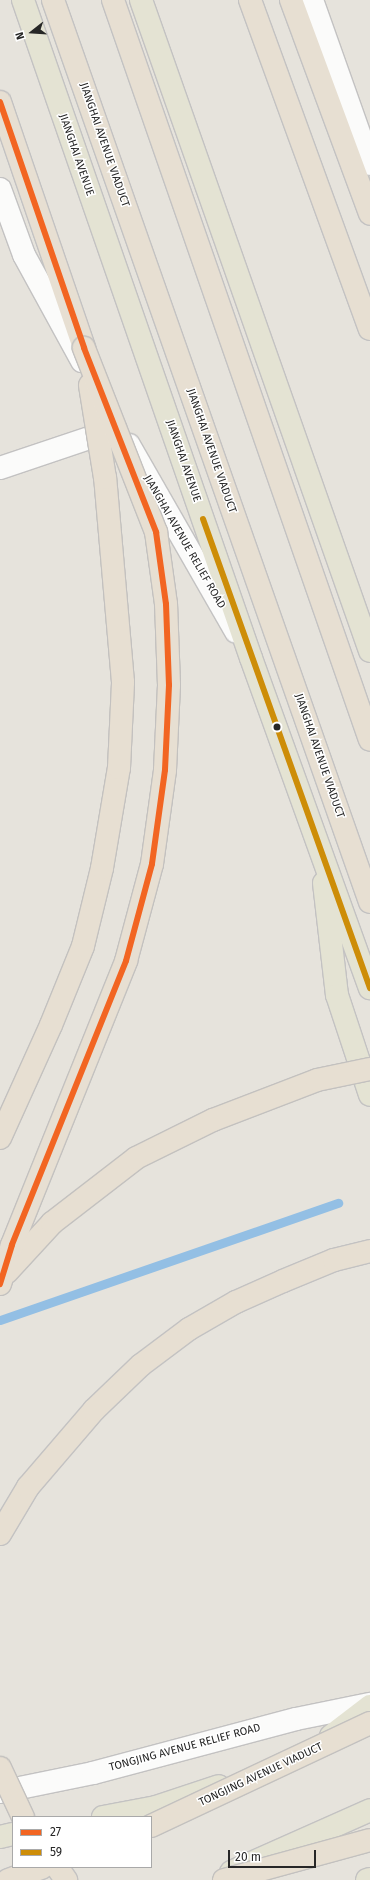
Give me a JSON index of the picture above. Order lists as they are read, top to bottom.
{
  "streets": {
    "highway": ["JIANGHAI AVENUE VIADUCT", "TONGJING AVENUE VIADUCT"],
    "main road": ["JIANGHAI AVENUE"],
    "street": ["JIANGHAI AVENUE RELIEF ROAD", "TONGJING AVENUE RELIEF ROAD"]
  },
  "crossings": [
    ["JIANGHAI AVENUE", "JIANGHAI AVENUE RELIEF ROAD"]
  ],
  "lines": ["transit line 27", "transit line 59"],
  "legend": ["27", "59"],
  "scale_bar": "20 m",
  "north": "left"
}
